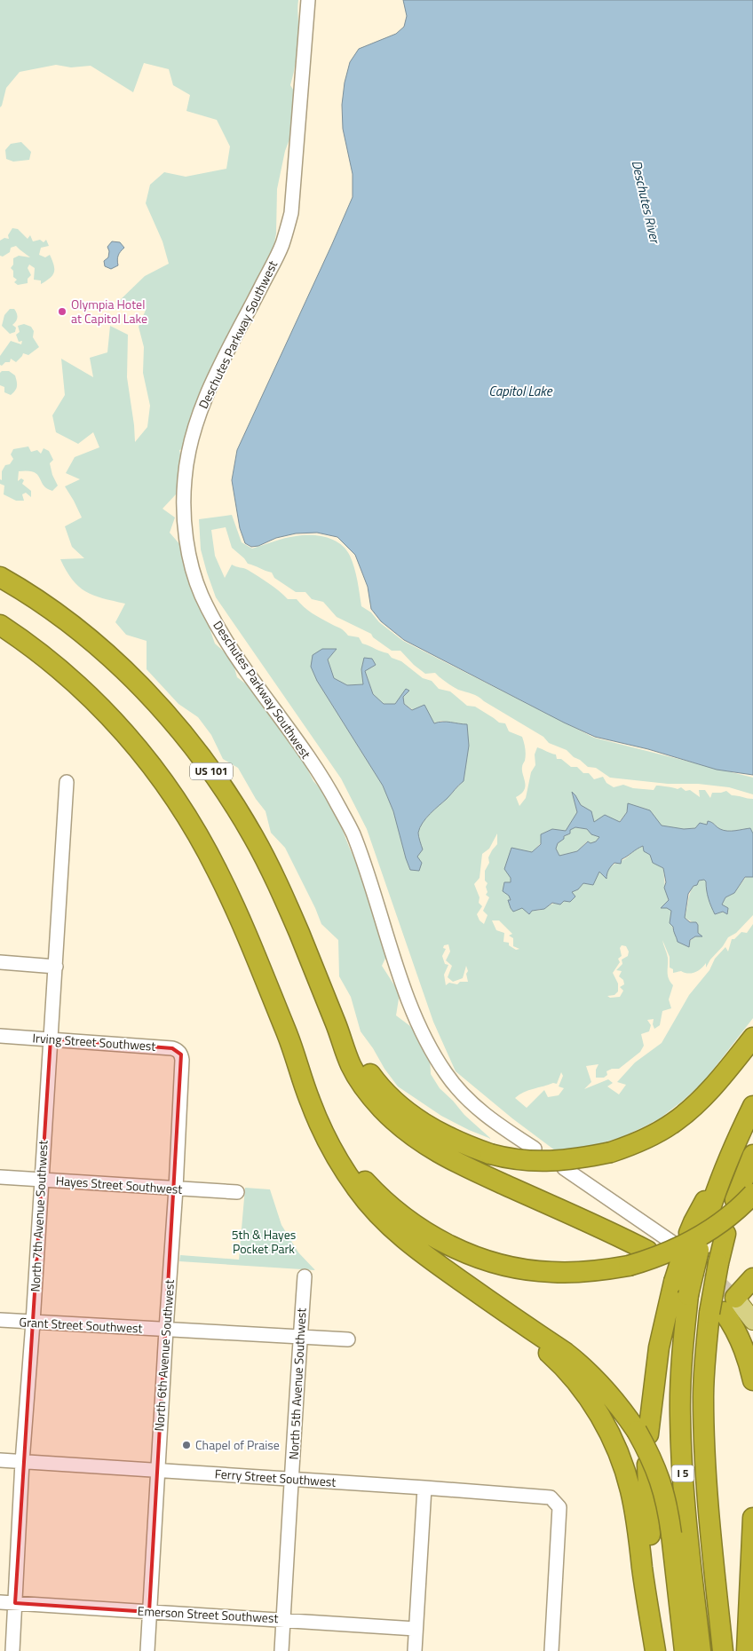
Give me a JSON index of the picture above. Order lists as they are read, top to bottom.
{
  "streets": {
    "highway": ["US 101", "I 5"],
    "street": [
      "Deschutes Parkway Southwest",
      "Irving Street Southwest",
      "Hayes Street Southwest",
      "North 7th Avenue Southwest",
      "Grant Street Southwest",
      "North 6th Avenue Southwest",
      "North 5th Avenue Southwest",
      "Ferry Street Southwest",
      "Emerson Street Southwest"
    ]
  },
  "crossings": [
    ["Irving Street Southwest", "North 7th Avenue Southwest"],
    ["Irving Street Southwest", "North 6th Avenue Southwest"],
    ["Hayes Street Southwest", "North 7th Avenue Southwest"],
    ["Hayes Street Southwest", "North 6th Avenue Southwest"],
    ["North 7th Avenue Southwest", "Grant Street Southwest"],
    ["North 7th Avenue Southwest", "Ferry Street Southwest"],
    ["North 7th Avenue Southwest", "Emerson Street Southwest"],
    ["Grant Street Southwest", "North 6th Avenue Southwest"],
    ["Grant Street Southwest", "North 5th Avenue Southwest"],
    ["North 6th Avenue Southwest", "Ferry Street Southwest"],
    ["North 6th Avenue Southwest", "Emerson Street Southwest"],
    ["North 5th Avenue Southwest", "Ferry Street Southwest"],
    ["North 5th Avenue Southwest", "Emerson Street Southwest"]
  ],
  "water": ["Deschutes River", "Capitol Lake"],
  "parks": ["5th & Hayes Pocket Park"],
  "places": ["Olympia Hotel at Capitol Lake", "Chapel of Praise"]
}
